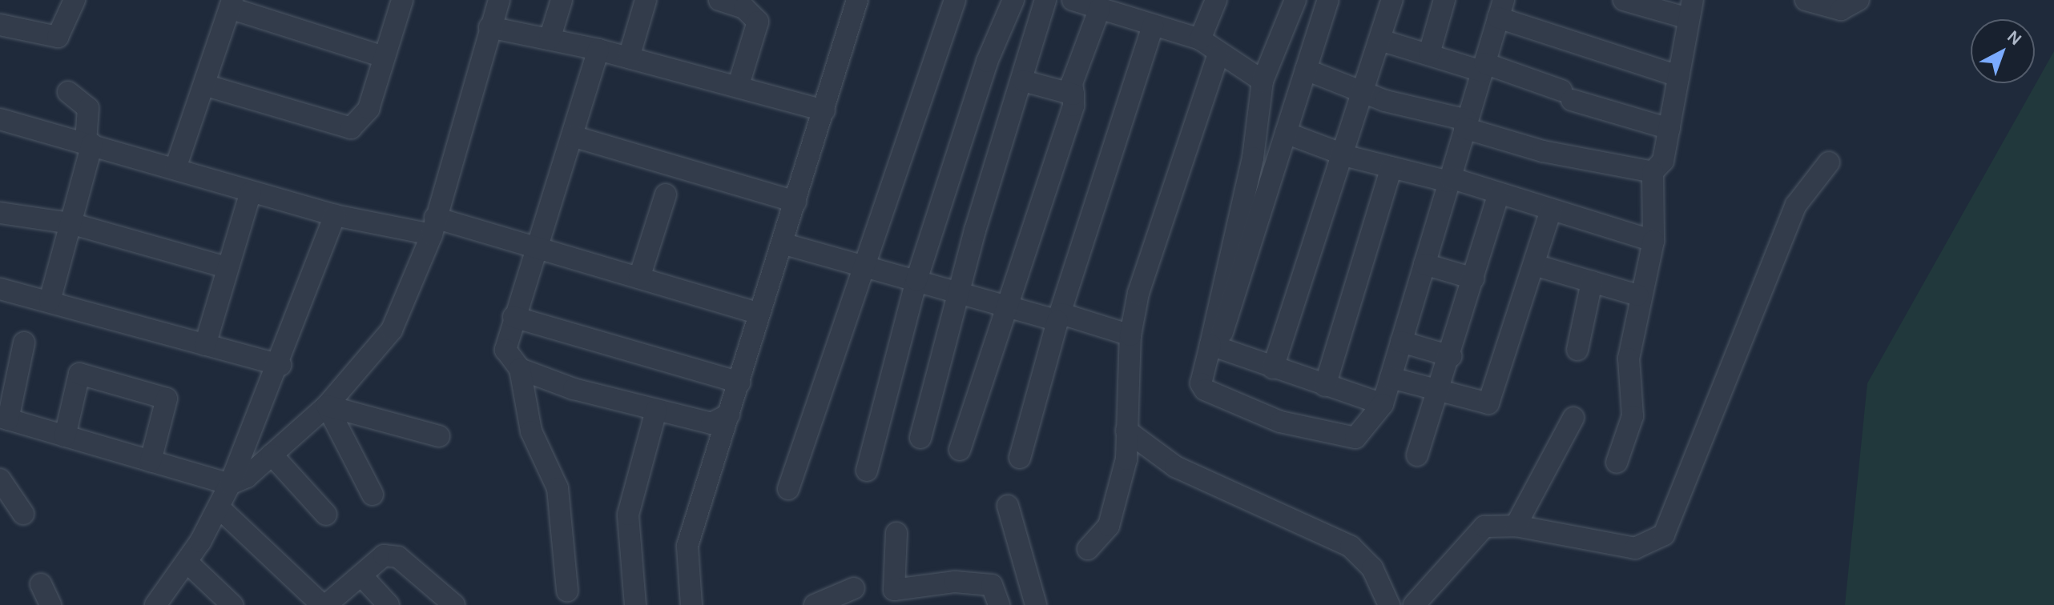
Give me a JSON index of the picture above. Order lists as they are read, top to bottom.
{
  "north": "top right"
}
